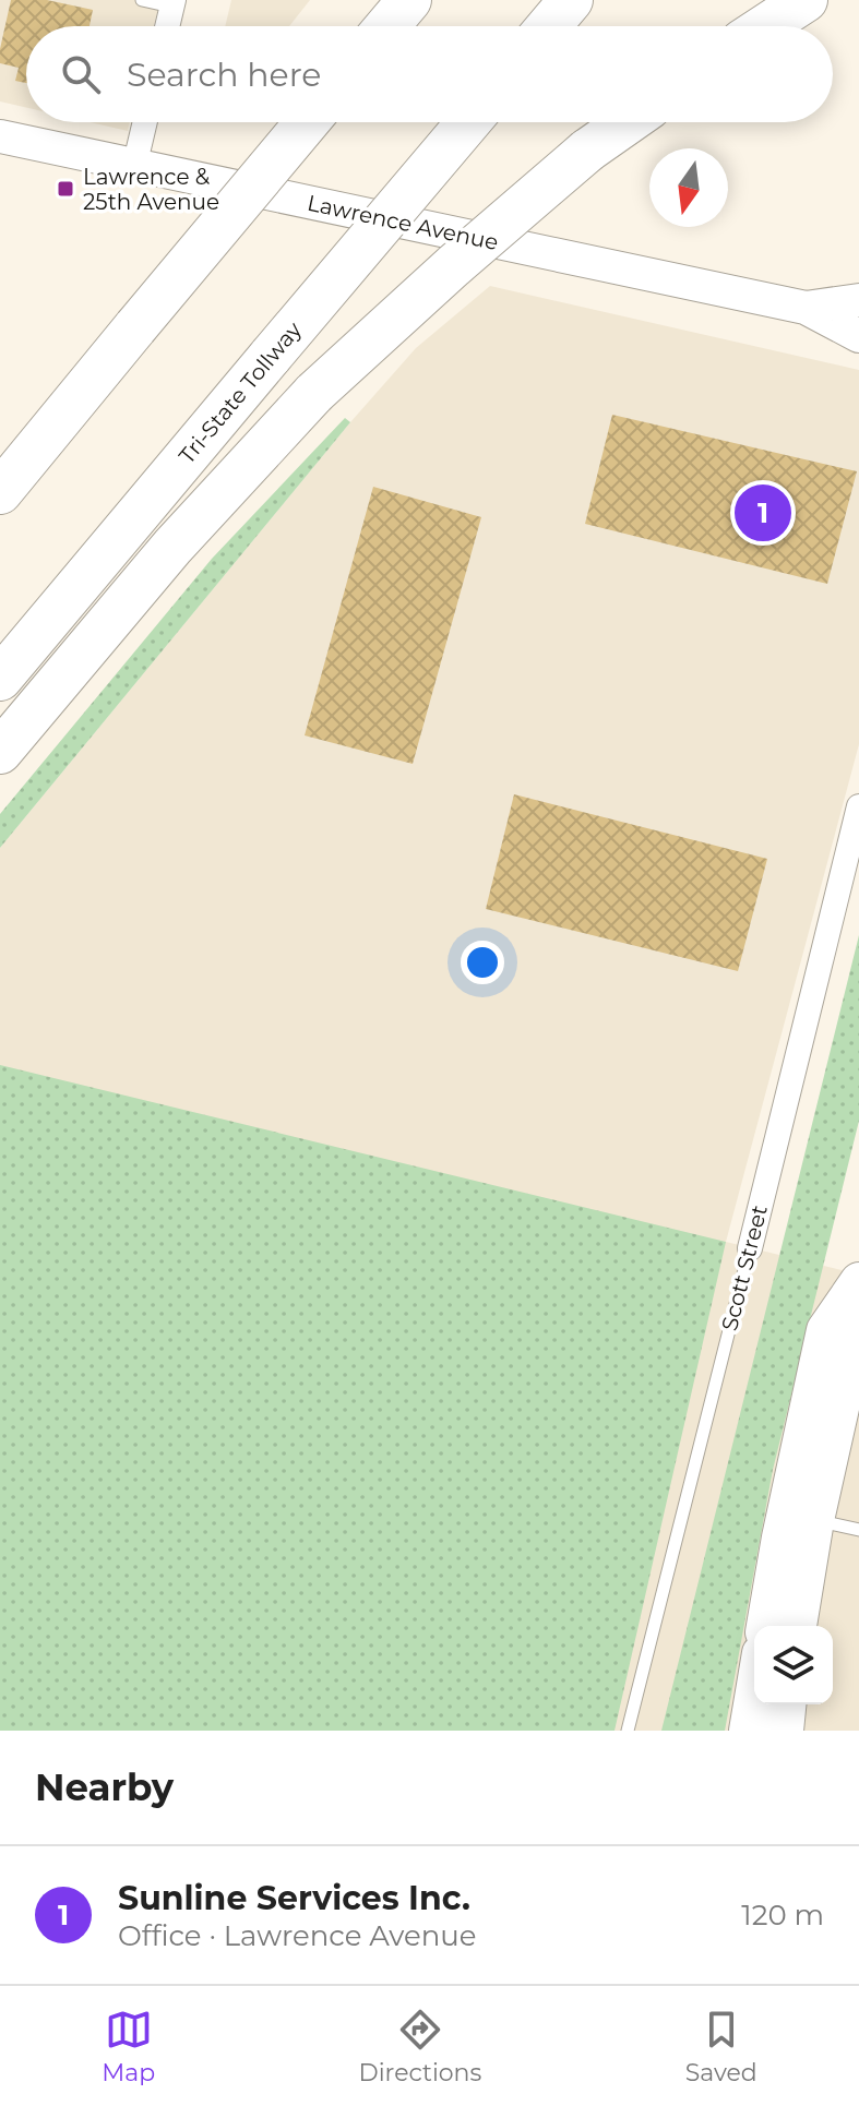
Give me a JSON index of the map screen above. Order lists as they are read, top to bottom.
{
  "streets": {
    "highway": ["Tri-State Tollway"],
    "main road": ["Lawrence Avenue"],
    "street": ["Scott Street"]
  },
  "places": {
    "transit": ["Lawrence & 25th Avenue"]
  },
  "north": "bottom",
  "page": {
    "search": "Search here",
    "pins": "1",
    "heading": "Nearby",
    "list": [
      {
        "mark": "1",
        "name": "Sunline Services Inc.",
        "note": "Office · Lawrence Avenue",
        "value": "120 m"
      }
    ],
    "nav": ["Map", "Directions", "Saved"]
  }
}
